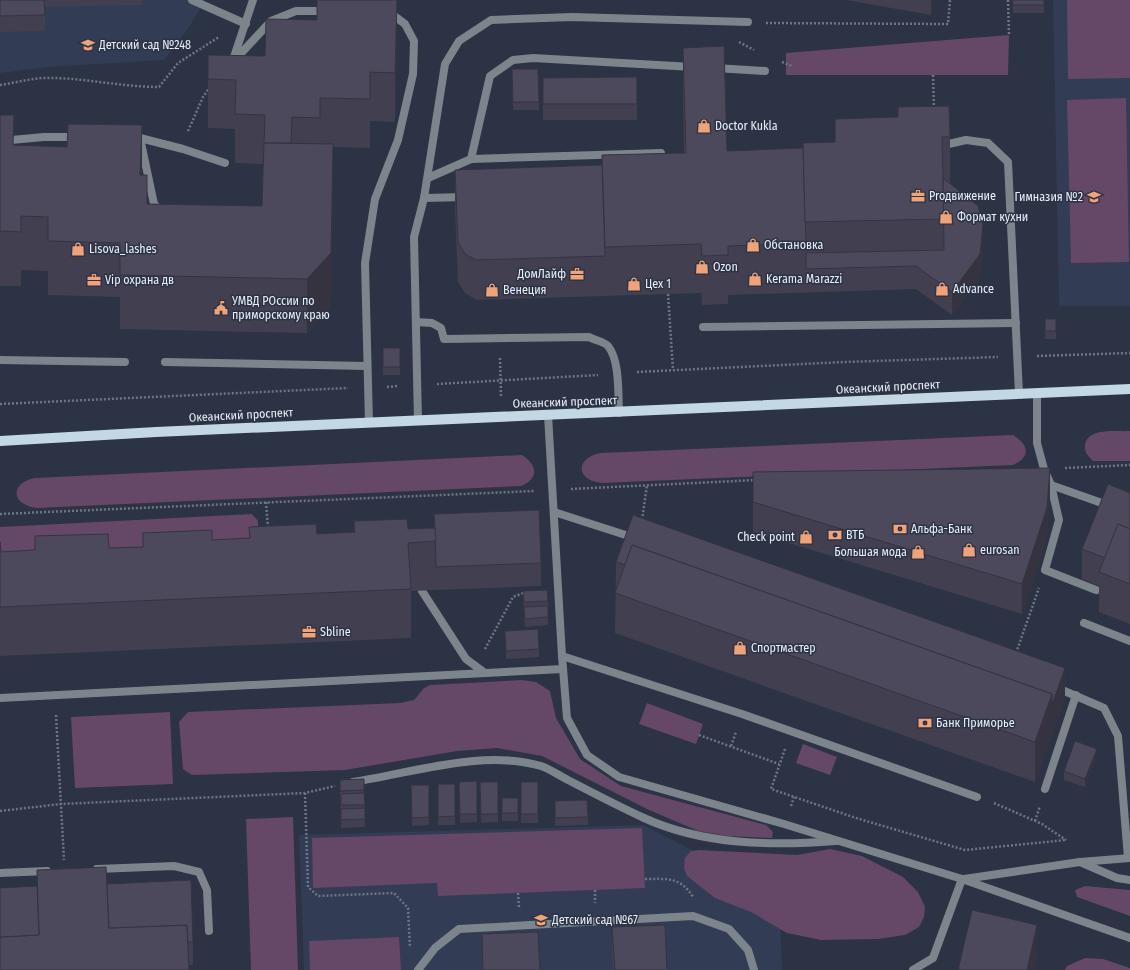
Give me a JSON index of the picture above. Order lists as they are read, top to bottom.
{
  "streets": {
    "main road": ["Океанский проспект"]
  },
  "places": {
    "school or university": ["Детский сад №248", "Гимназия №2", "Детский сад №67"],
    "shop": [
      "Doctor Kukla",
      "Формат кухни",
      "Обстановка",
      "Lisova_lashes",
      "Ozon",
      "Kerama Marazzi",
      "Цех 1",
      "Advance",
      "Венеция",
      "Check point",
      "eurosan",
      "Большая мода",
      "Спортмастер"
    ],
    "office": [
      "Proдвижение",
      "ДомЛайф",
      "Vip охрана дв",
      "Sbline"
    ],
    "public building": ["УМВД РОссии по приморскому краю"],
    "bank": ["Альфа-Банк", "ВТБ", "Банк Приморье"]
  }
}
